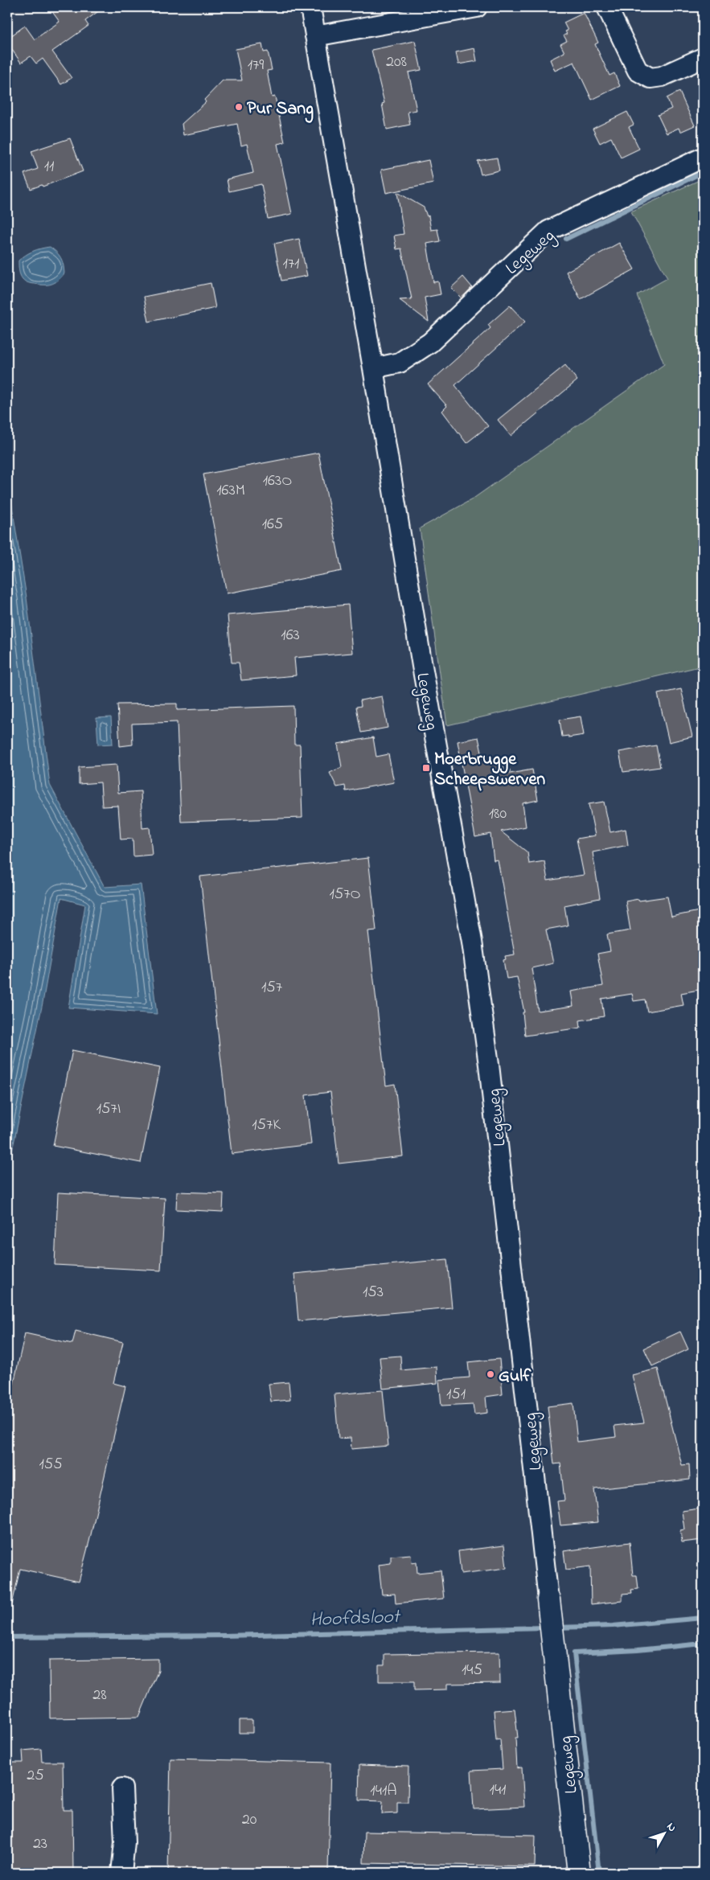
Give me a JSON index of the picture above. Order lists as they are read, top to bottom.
{
  "streets": {
    "street": ["Legeweg"]
  },
  "water": ["Hoofdsloot"],
  "places": {
    "other": ["Pur Sang", "Gulf"],
    "transit": ["Moerbrugge Scheepswerven"]
  },
  "house_numbers": [
    "208",
    "179",
    "11",
    "171",
    "163O",
    "163M",
    "165",
    "163",
    "180",
    "157O",
    "157",
    "157I",
    "157K",
    "153",
    "151",
    "155",
    "145",
    "28",
    "25",
    "141",
    "141A",
    "20",
    "23"
  ],
  "north": "top right"
}
